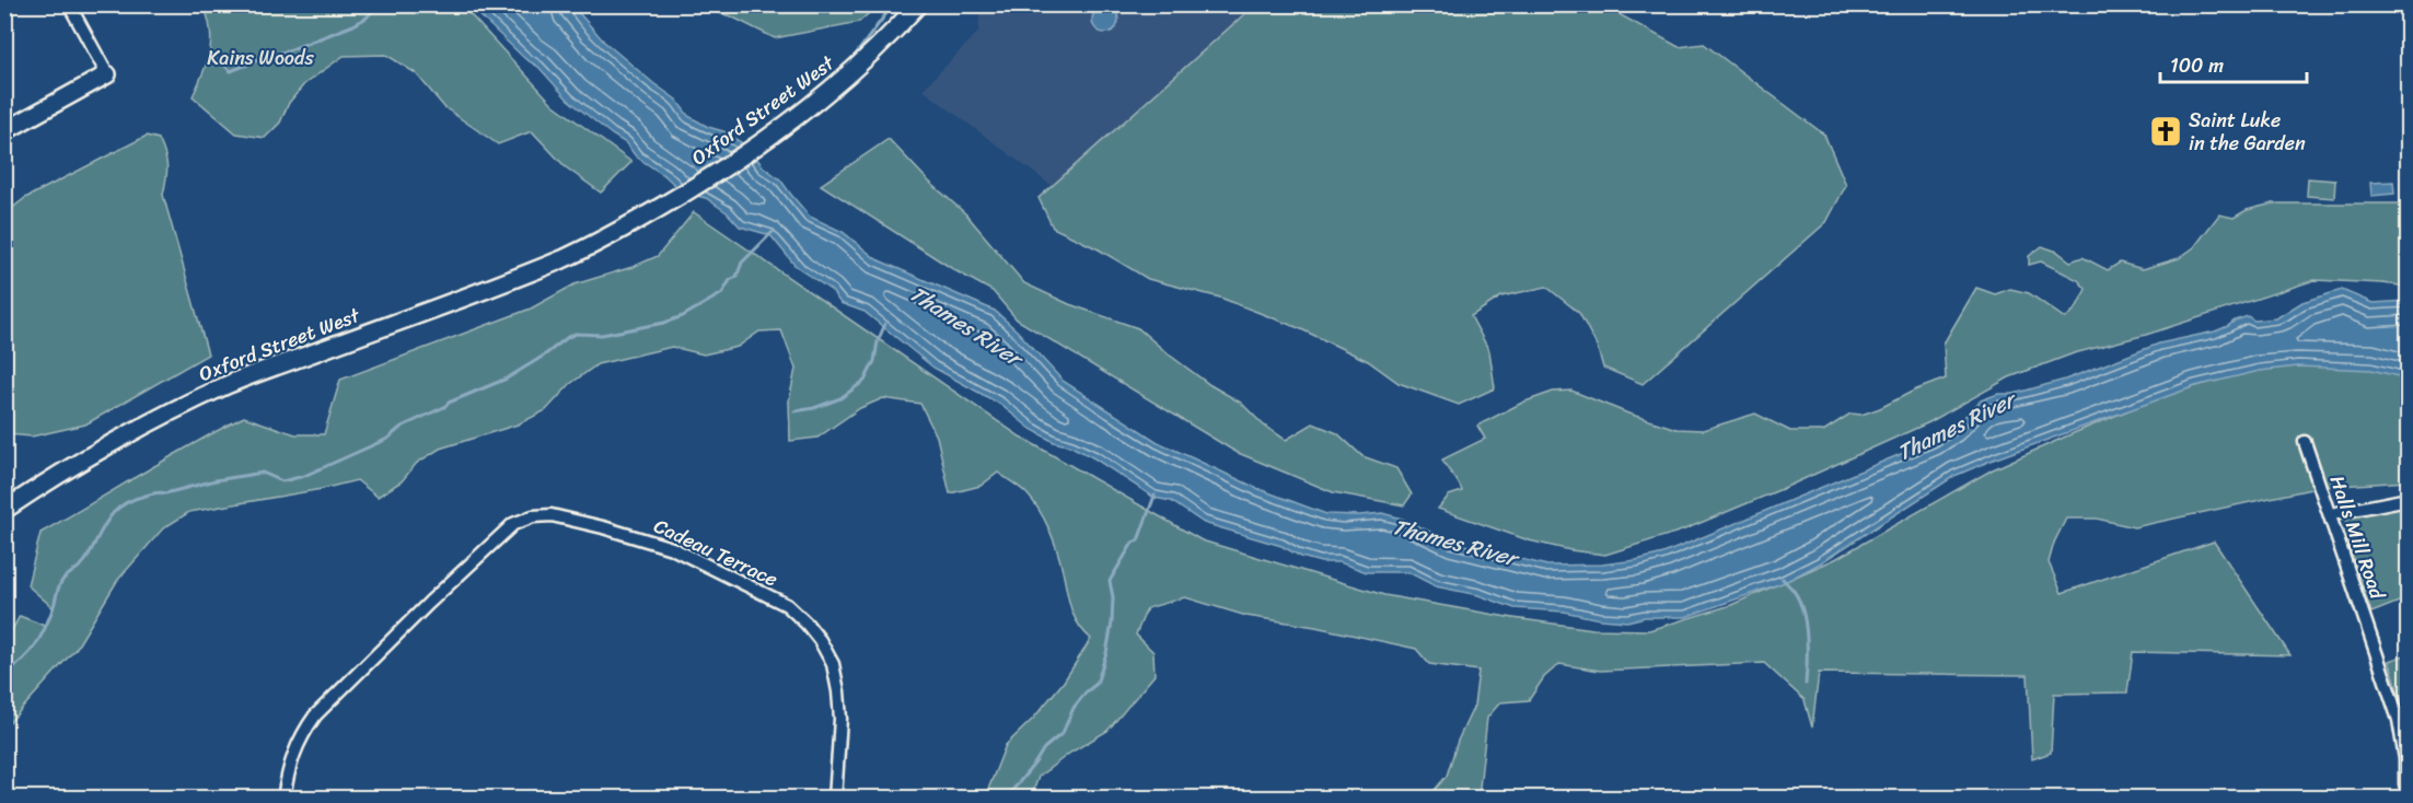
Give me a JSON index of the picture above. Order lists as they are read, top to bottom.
{
  "streets": {
    "main road": ["Oxford Street West"],
    "street": ["Halls Mill Road", "Cadeau Terrace"]
  },
  "water": ["Thames River"],
  "parks": ["Kains Woods"],
  "places": {
    "church": ["Saint Luke in the Garden"]
  },
  "scale_bar": "100 m"
}
